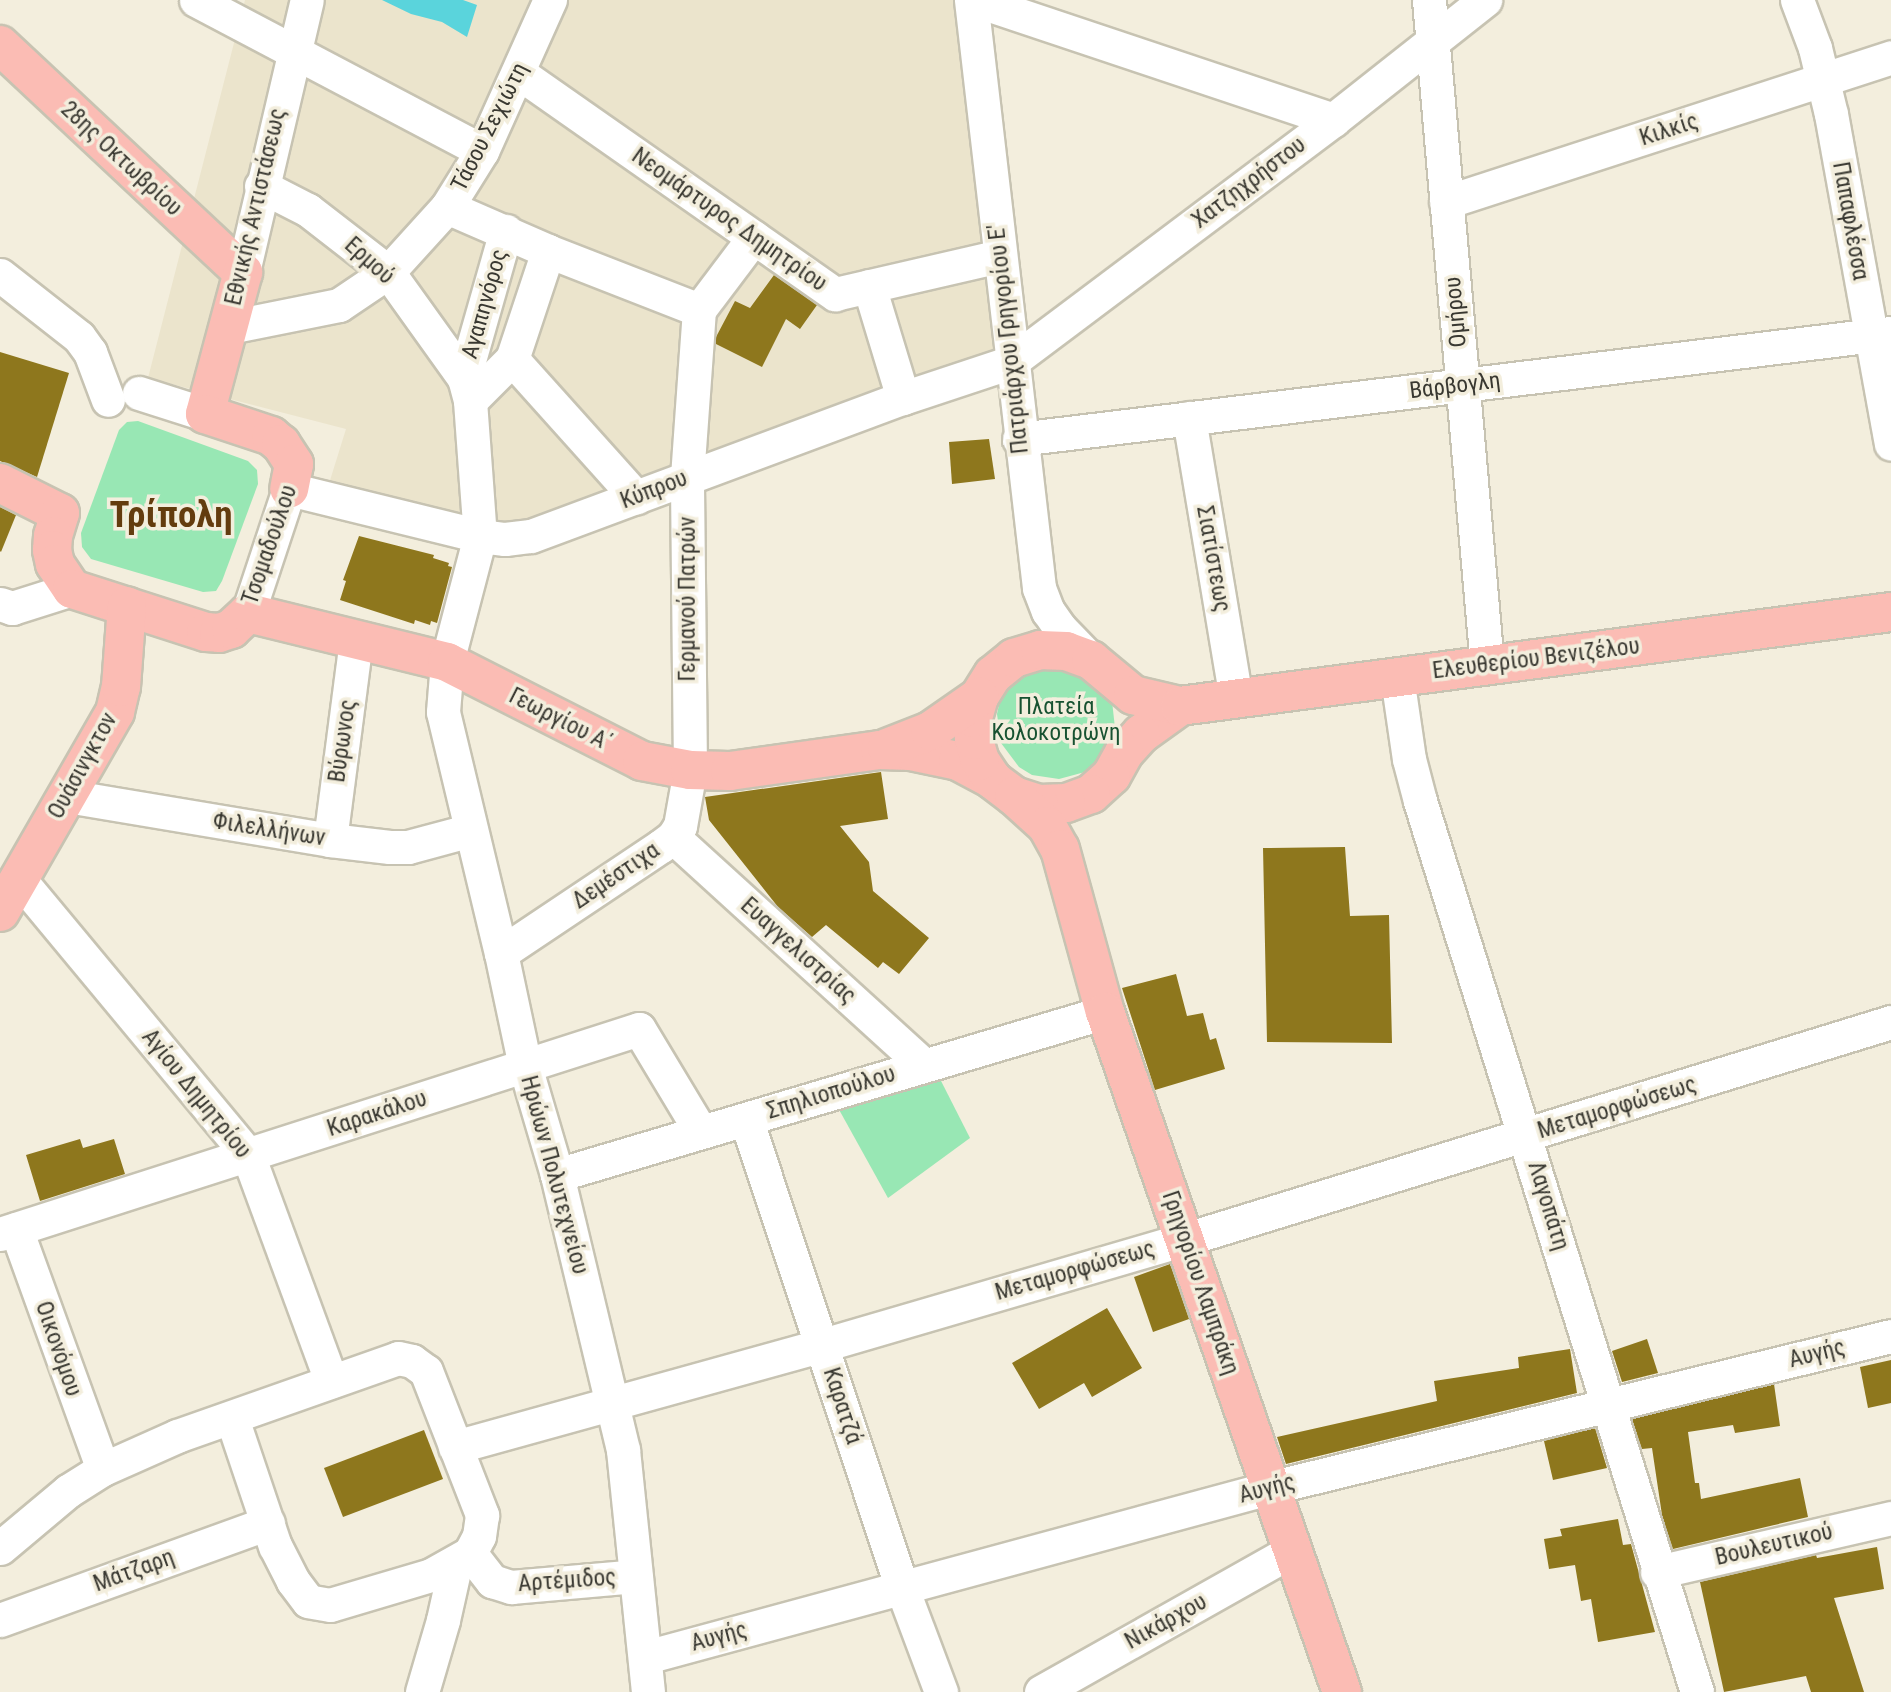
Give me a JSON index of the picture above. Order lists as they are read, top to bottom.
{
  "streets": {
    "main road": [
      "28ης Οκτωβρίου",
      "Εθνικής Αντιστάσεως",
      "Τσομαδούλου",
      "Ελευθερίου Βενιζέλου",
      "Γεωργίου Α΄",
      "Ουάσινγκτον",
      "Γρηγορίου Λαμπράκη"
    ],
    "street": [
      "Τάσου Σεχιώτη",
      "Κιλκίς",
      "Χατζηχρήστου",
      "Νεομάρτυρος Δημητρίου",
      "Παπαφλέσσα",
      "Ερμού",
      "Αγαπηνόρος",
      "Ομήρου",
      "Πατριάρχου Γρηγορίου Ε'",
      "Βάρβογλη",
      "Κύπρου",
      "Σιατίστεως",
      "Γερμανού Πατρών",
      "Βύρωνος",
      "Φιλελλήνων",
      "Δεμέστιχα",
      "Ευαγγελιστρίας",
      "Σπηλιοπούλου",
      "Αγίου Δημητρίου",
      "Μεταμορφώσεως",
      "Καρακάλου",
      "Ηρώων Πολυτεχνείου",
      "Λαγοπάτη",
      "Οικονόμου",
      "Αυγής",
      "Καρατζά",
      "Βουλευτικού",
      "Μάτζαρη",
      "Αρτέμιδος",
      "Νικάρχου"
    ]
  },
  "crossings": [
    ["Τάσου Σεχιώτη", "Εθνικής Αντιστάσεως"],
    ["Τάσου Σεχιώτη", "Νεομάρτυρος Δημητρίου"],
    ["Τάσου Σεχιώτη", "Ερμού"],
    ["Κιλκίς", "Παπαφλέσσα"],
    ["Κιλκίς", "Ομήρου"],
    ["28ης Οκτωβρίου", "Εθνικής Αντιστάσεως"],
    ["Χατζηχρήστου", "Ομήρου"],
    ["Χατζηχρήστου", "Πατριάρχου Γρηγορίου Ε'"],
    ["Χατζηχρήστου", "Κύπρου"],
    ["Εθνικής Αντιστάσεως", "Ερμού"],
    ["Εθνικής Αντιστάσεως", "Τσομαδούλου"],
    ["Νεομάρτυρος Δημητρίου", "Πατριάρχου Γρηγορίου Ε'"],
    ["Παπαφλέσσα", "Βάρβογλη"],
    ["Ερμού", "Αγαπηνόρος"],
    ["Ομήρου", "Βάρβογλη"],
    ["Ομήρου", "Ελευθερίου Βενιζέλου"],
    ["Πατριάρχου Γρηγορίου Ε'", "Βάρβογλη"],
    ["Πατριάρχου Γρηγορίου Ε'", "Κύπρου"],
    ["Πατριάρχου Γρηγορίου Ε'", "Γεωργίου Α΄"],
    ["Πατριάρχου Γρηγορίου Ε'", "Γρηγορίου Λαμπράκη"],
    ["Βάρβογλη", "Σιατίστεως"],
    ["Κύπρου", "Τσομαδούλου"],
    ["Κύπρου", "Γερμανού Πατρών"],
    ["Τσομαδούλου", "Γεωργίου Α΄"],
    ["Τσομαδούλου", "Ουάσινγκτον"],
    ["Σιατίστεως", "Ελευθερίου Βενιζέλου"],
    ["Γερμανού Πατρών", "Γεωργίου Α΄"],
    ["Γερμανού Πατρών", "Δεμέστιχα"],
    ["Ελευθερίου Βενιζέλου", "Λαγοπάτη"],
    ["Γεωργίου Α΄", "Βύρωνος"],
    ["Γεωργίου Α΄", "Δεμέστιχα"],
    ["Γεωργίου Α΄", "Ηρώων Πολυτεχνείου"],
    ["Γεωργίου Α΄", "Γρηγορίου Λαμπράκη"],
    ["Βύρωνος", "Φιλελλήνων"],
    ["Ουάσινγκτον", "Φιλελλήνων"],
    ["Ουάσινγκτον", "Αγίου Δημητρίου"],
    ["Φιλελλήνων", "Ηρώων Πολυτεχνείου"],
    ["Δεμέστιχα", "Ευαγγελιστρίας"],
    ["Δεμέστιχα", "Ηρώων Πολυτεχνείου"],
    ["Ευαγγελιστρίας", "Σπηλιοπούλου"],
    ["Σπηλιοπούλου", "Καρακάλου"],
    ["Σπηλιοπούλου", "Ηρώων Πολυτεχνείου"],
    ["Σπηλιοπούλου", "Γρηγορίου Λαμπράκη"],
    ["Σπηλιοπούλου", "Καρατζά"],
    ["Αγίου Δημητρίου", "Μεταμορφώσεως"],
    ["Αγίου Δημητρίου", "Καρακάλου"],
    ["Αγίου Δημητρίου", "Μάτζαρη"],
    ["Αγίου Δημητρίου", "Αρτέμιδος"],
    ["Μεταμορφώσεως", "Ηρώων Πολυτεχνείου"],
    ["Μεταμορφώσεως", "Λαγοπάτη"],
    ["Μεταμορφώσεως", "Γρηγορίου Λαμπράκη"],
    ["Μεταμορφώσεως", "Καρατζά"],
    ["Μεταμορφώσεως", "Μάτζαρη"],
    ["Μεταμορφώσεως", "Αρτέμιδος"],
    ["Καρακάλου", "Ηρώων Πολυτεχνείου"],
    ["Καρακάλου", "Οικονόμου"],
    ["Ηρώων Πολυτεχνείου", "Αυγής"],
    ["Ηρώων Πολυτεχνείου", "Αρτέμιδος"],
    ["Λαγοπάτη", "Αυγής"],
    ["Λαγοπάτη", "Βουλευτικού"],
    ["Γρηγορίου Λαμπράκη", "Αυγής"],
    ["Γρηγορίου Λαμπράκη", "Νικάρχου"],
    ["Αυγής", "Καρατζά"],
    ["Μάτζαρη", "Αρτέμιδος"]
  ],
  "districts": ["Τρίπολη"],
  "parks": ["Πλατεία Κολοκοτρώνη"]
}
